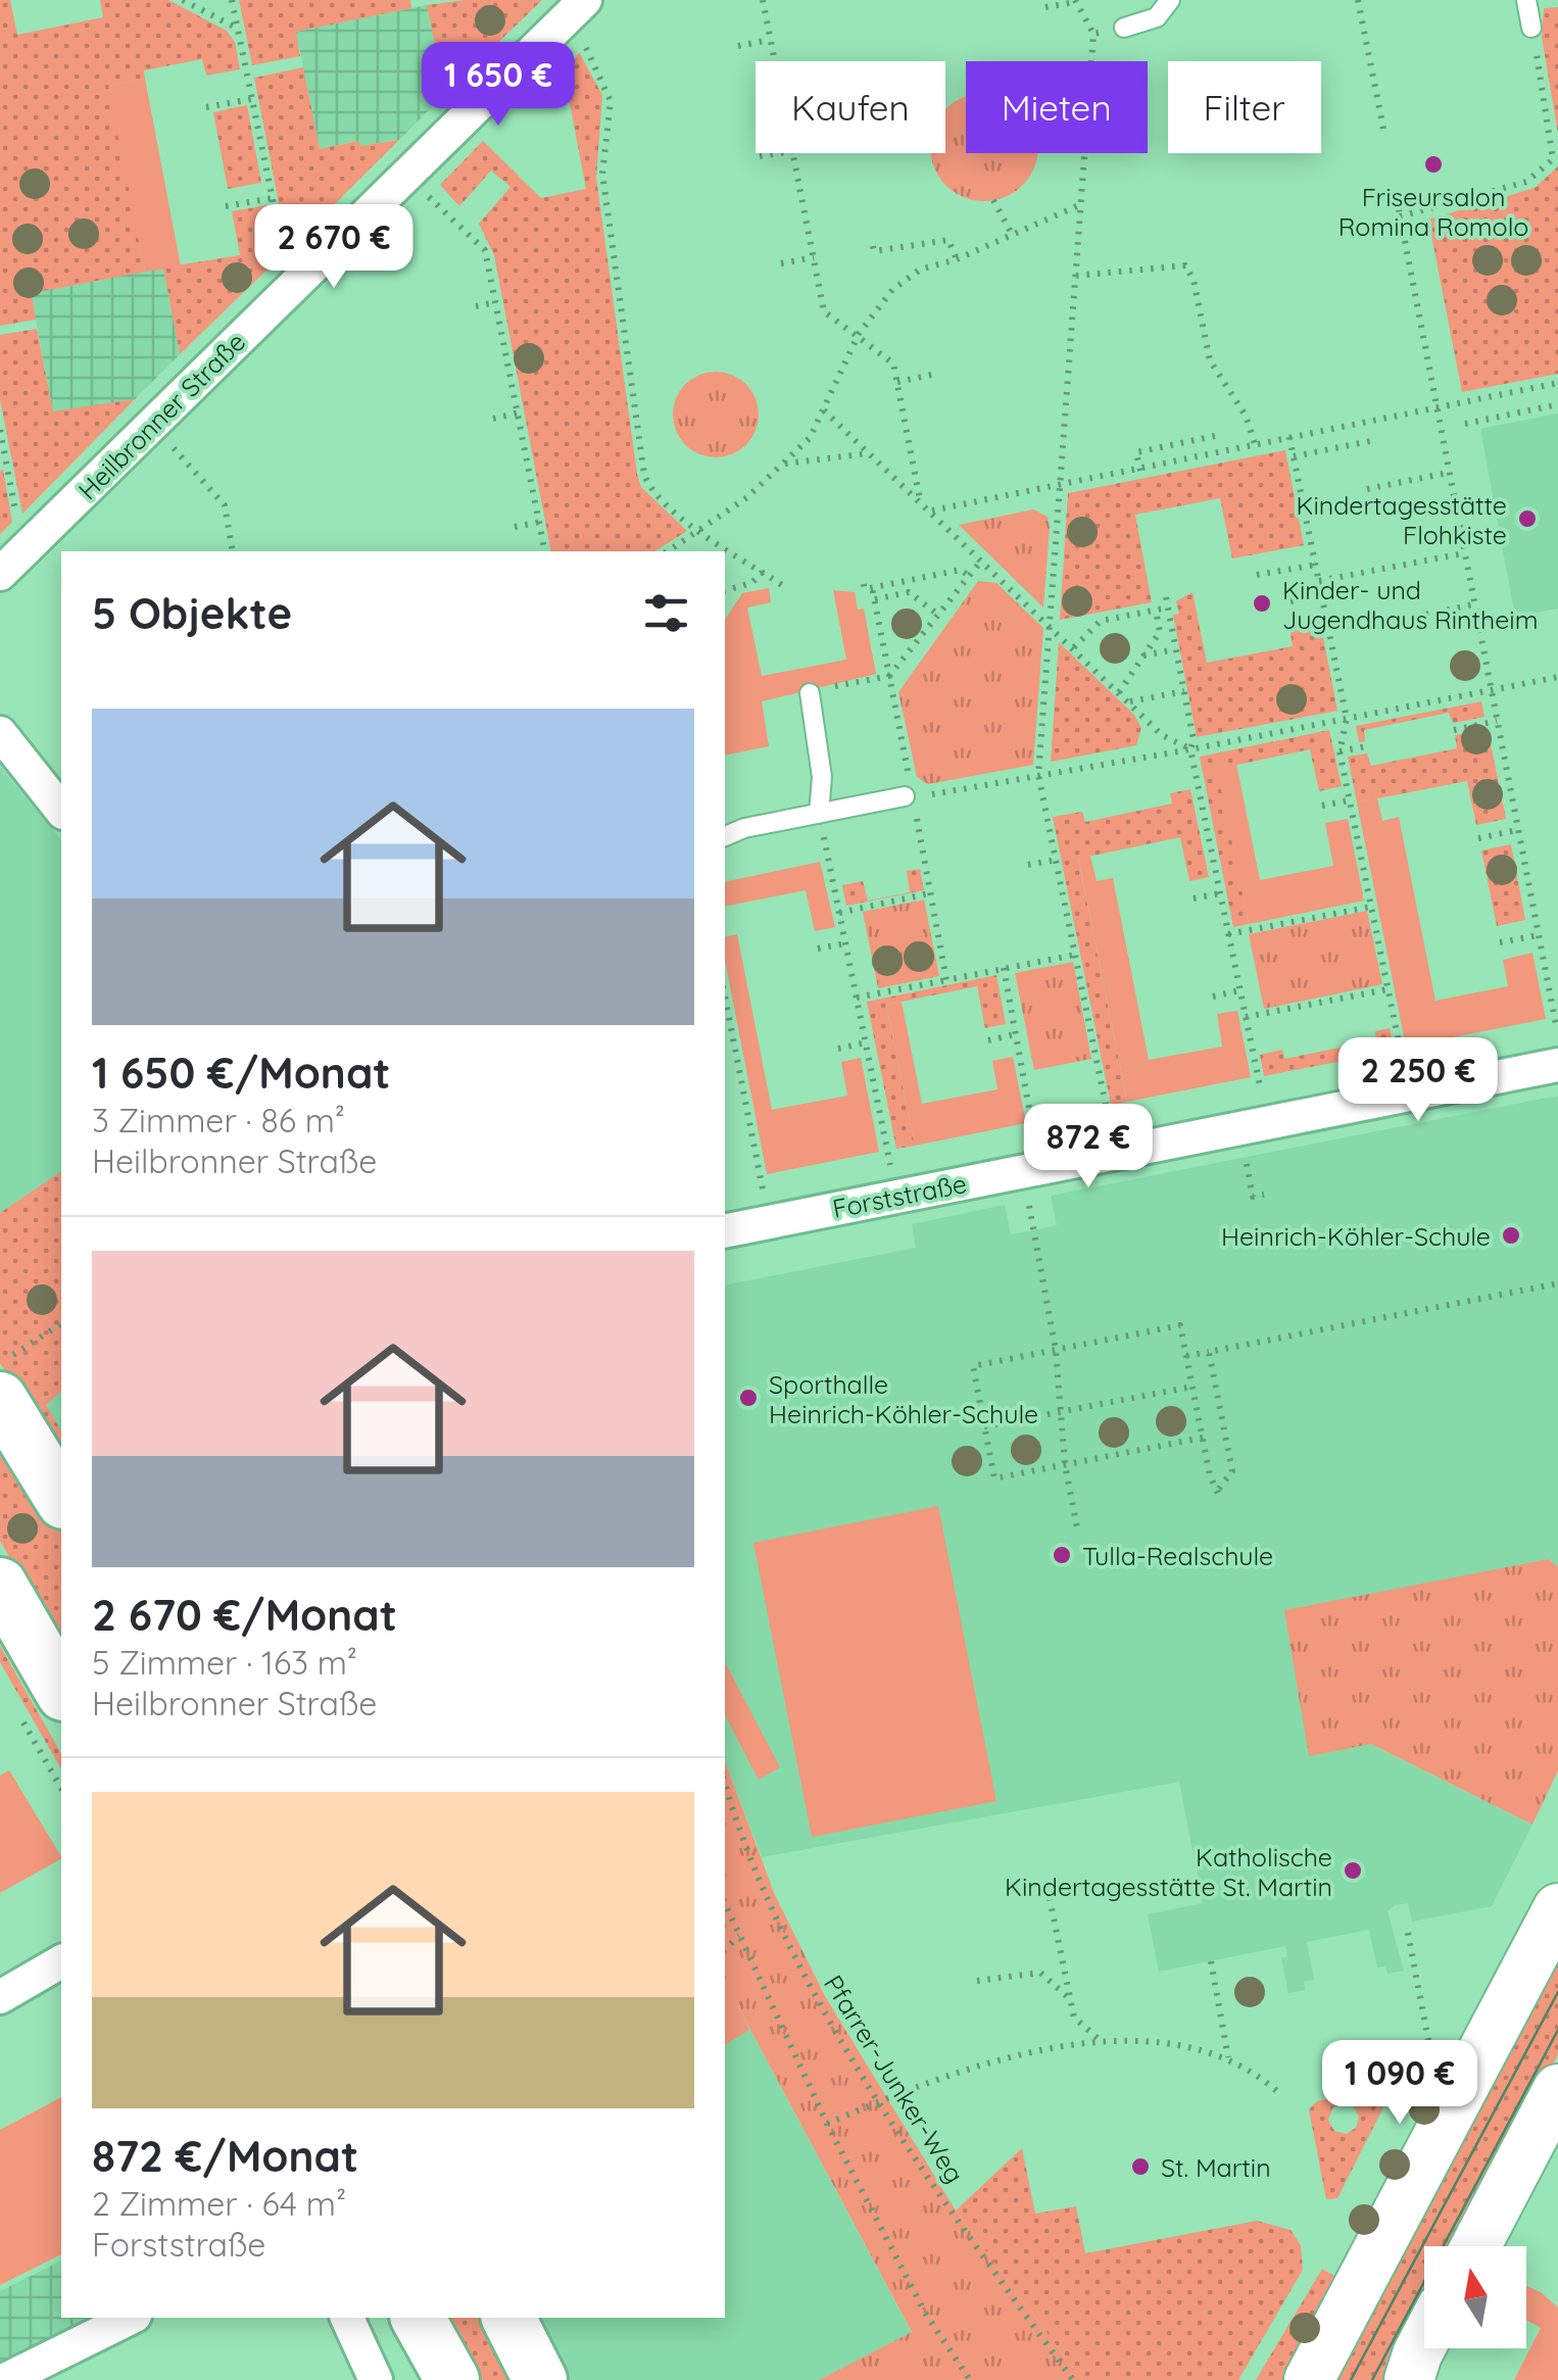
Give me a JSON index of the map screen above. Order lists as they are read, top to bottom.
{
  "streets": {
    "street": ["Heilbronner Straße", "Forststraße"],
    "path": ["Pfarrer-Junker-Weg"]
  },
  "places": [
    "Friseursalon Romina Romolo",
    "Kindertagesstätte Flohkiste",
    "Kinder- und Jugendhaus Rintheim",
    "Heinrich-Köhler-Schule",
    "Sporthalle Heinrich-Köhler-Schule",
    "Tulla-Realschule",
    "Katholische Kindertagesstätte St. Martin",
    "St. Martin"
  ],
  "north": "top",
  "page": {
    "price": [
      "1 650 €",
      "2 670 €",
      "2 250 €",
      "872 €",
      "1 090 €"
    ],
    "chip": ["Kaufen", "Mieten", "Filter"],
    "heading": "5 Objekte",
    "list": [
      {
        "name": "1 650 €/Monat",
        "note": "3 Zimmer · 86 m² · Heilbronner Straße"
      },
      {
        "name": "2 670 €/Monat",
        "note": "5 Zimmer · 163 m² · Heilbronner Straße"
      },
      {
        "name": "872 €/Monat",
        "note": "2 Zimmer · 64 m² · Forststraße"
      }
    ]
  }
}
